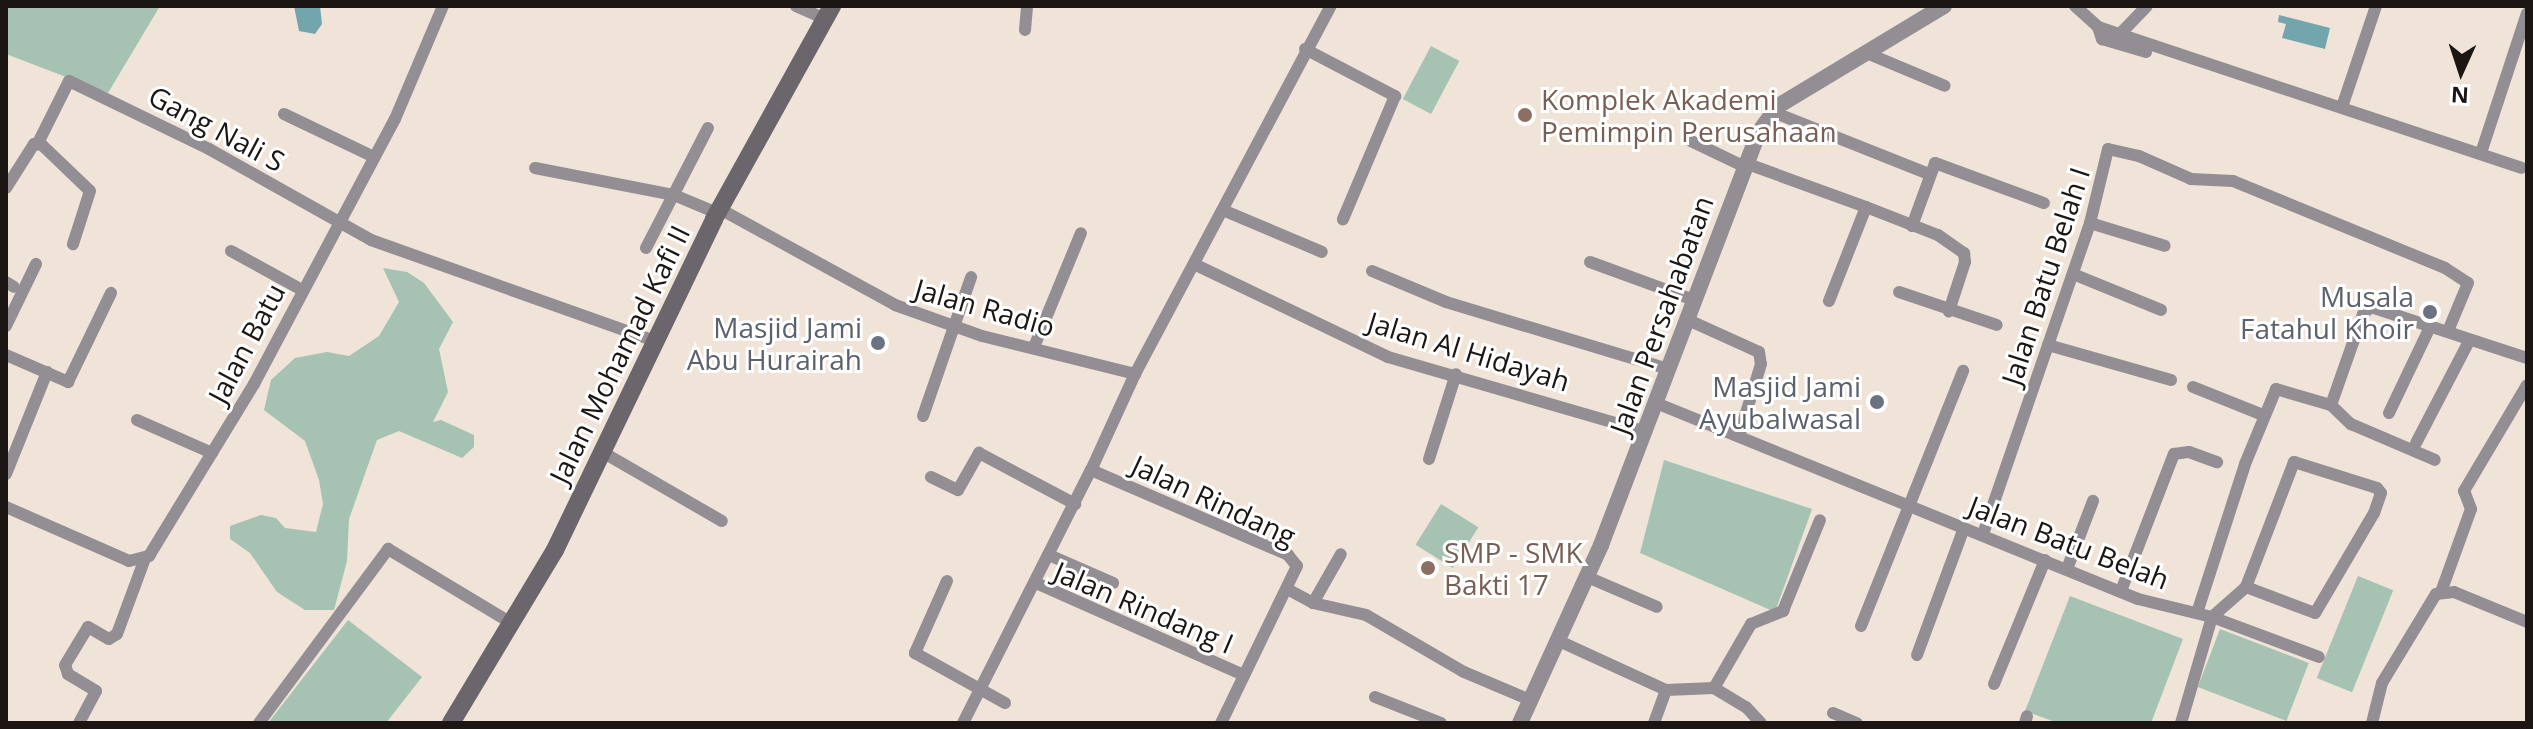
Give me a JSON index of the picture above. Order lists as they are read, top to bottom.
{
  "streets": {
    "main road": ["Jalan Mohamad Kafi II"],
    "street": [
      "Gang Nali S",
      "Jalan Batu Belah I",
      "Jalan Radio",
      "Jalan Persahabatan",
      "Jalan Batu",
      "Jalan Al Hidayah",
      "Jalan Rindang",
      "Jalan Batu Belah",
      "Jalan Rindang I"
    ]
  },
  "crossings": [
    ["Gang Nali S", "Jalan Batu"],
    ["Gang Nali S", "Jalan Mohamad Kafi II"],
    ["Jalan Batu Belah I", "Jalan Batu Belah"],
    ["Jalan Radio", "Jalan Mohamad Kafi II"],
    ["Jalan Radio", "Jalan Rindang"],
    ["Jalan Persahabatan", "Jalan Al Hidayah"],
    ["Jalan Persahabatan", "Jalan Batu Belah"],
    ["Jalan Rindang", "Jalan Rindang I"]
  ],
  "places": [
    "Komplek Akademi Pemimpin Perusahaan",
    "Musala Fatahul Khoir",
    "Masjid Jami Abu Hurairah",
    "Masjid Jami Ayubalwasal",
    "SMP - SMK Bakti 17"
  ],
  "north": "bottom"
}
